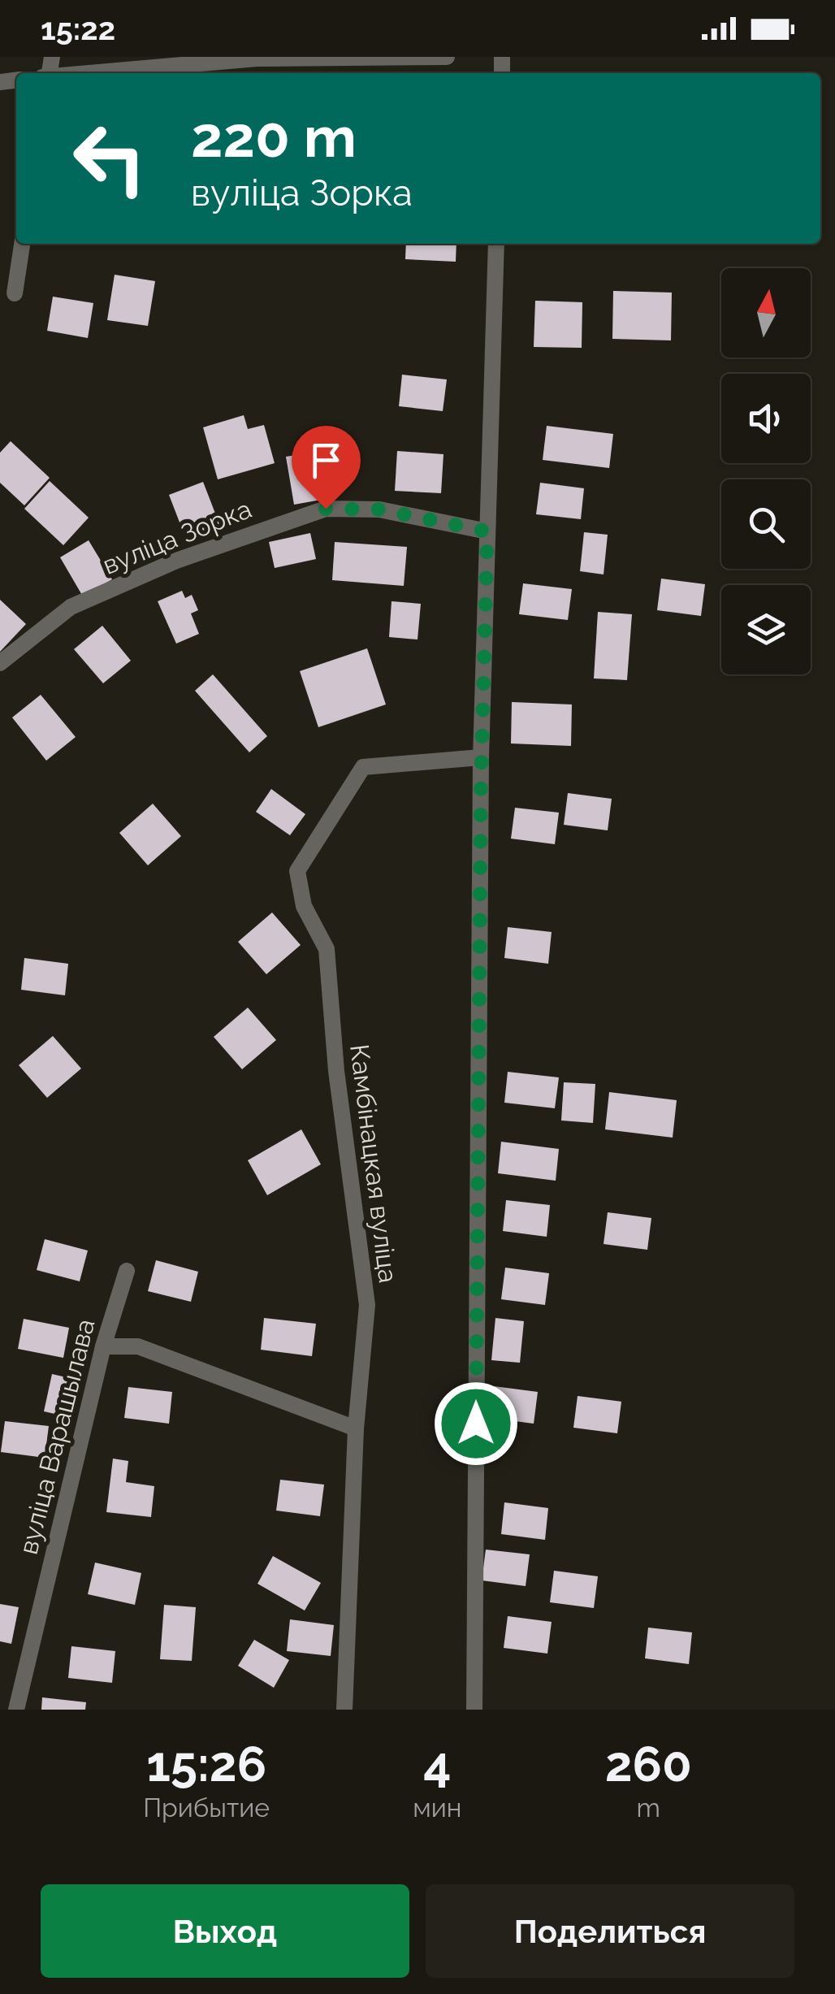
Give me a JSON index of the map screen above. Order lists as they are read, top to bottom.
{
  "streets": {
    "street": ["вуліца Зорка", "Камбінацкая вуліца", "вуліца Варашылава"]
  },
  "north": "top",
  "page": {
    "status": "15:22",
    "turn": ["220 m", "вуліца Зорка"],
    "eta": [
      "15:26",
      "Прибытие",
      "4",
      "мин",
      "260",
      "m"
    ],
    "buttons": ["Выход", "Поделиться"]
  }
}
